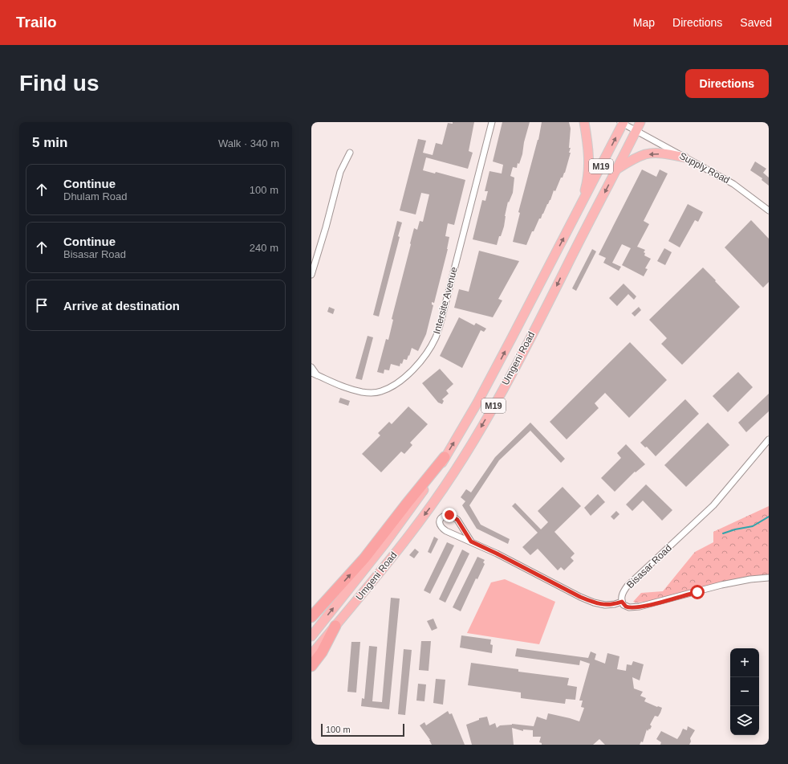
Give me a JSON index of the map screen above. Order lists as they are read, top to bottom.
{
  "streets": {
    "highway": ["M19", "Umgeni Road"],
    "street": ["Supply Road", "Intersite Avenue", "Bisasar Road"]
  },
  "crossings": [
    ["Supply Road", "Umgeni Road"]
  ],
  "scale_bar": "100 m",
  "page": {
    "header": "Trailo",
    "nav": ["Map", "Directions", "Saved"],
    "buttons": "Directions",
    "title": "Find us",
    "heading": ["5 min", "Walk · 340 m"],
    "list": [
      ["Continue", "Dhulam Road", "100 m"],
      ["Continue", "Bisasar Road", "240 m"],
      "Arrive at destination"
    ],
    "map_buttons": ["+", "−"],
    "scale": "100 m"
  }
}
